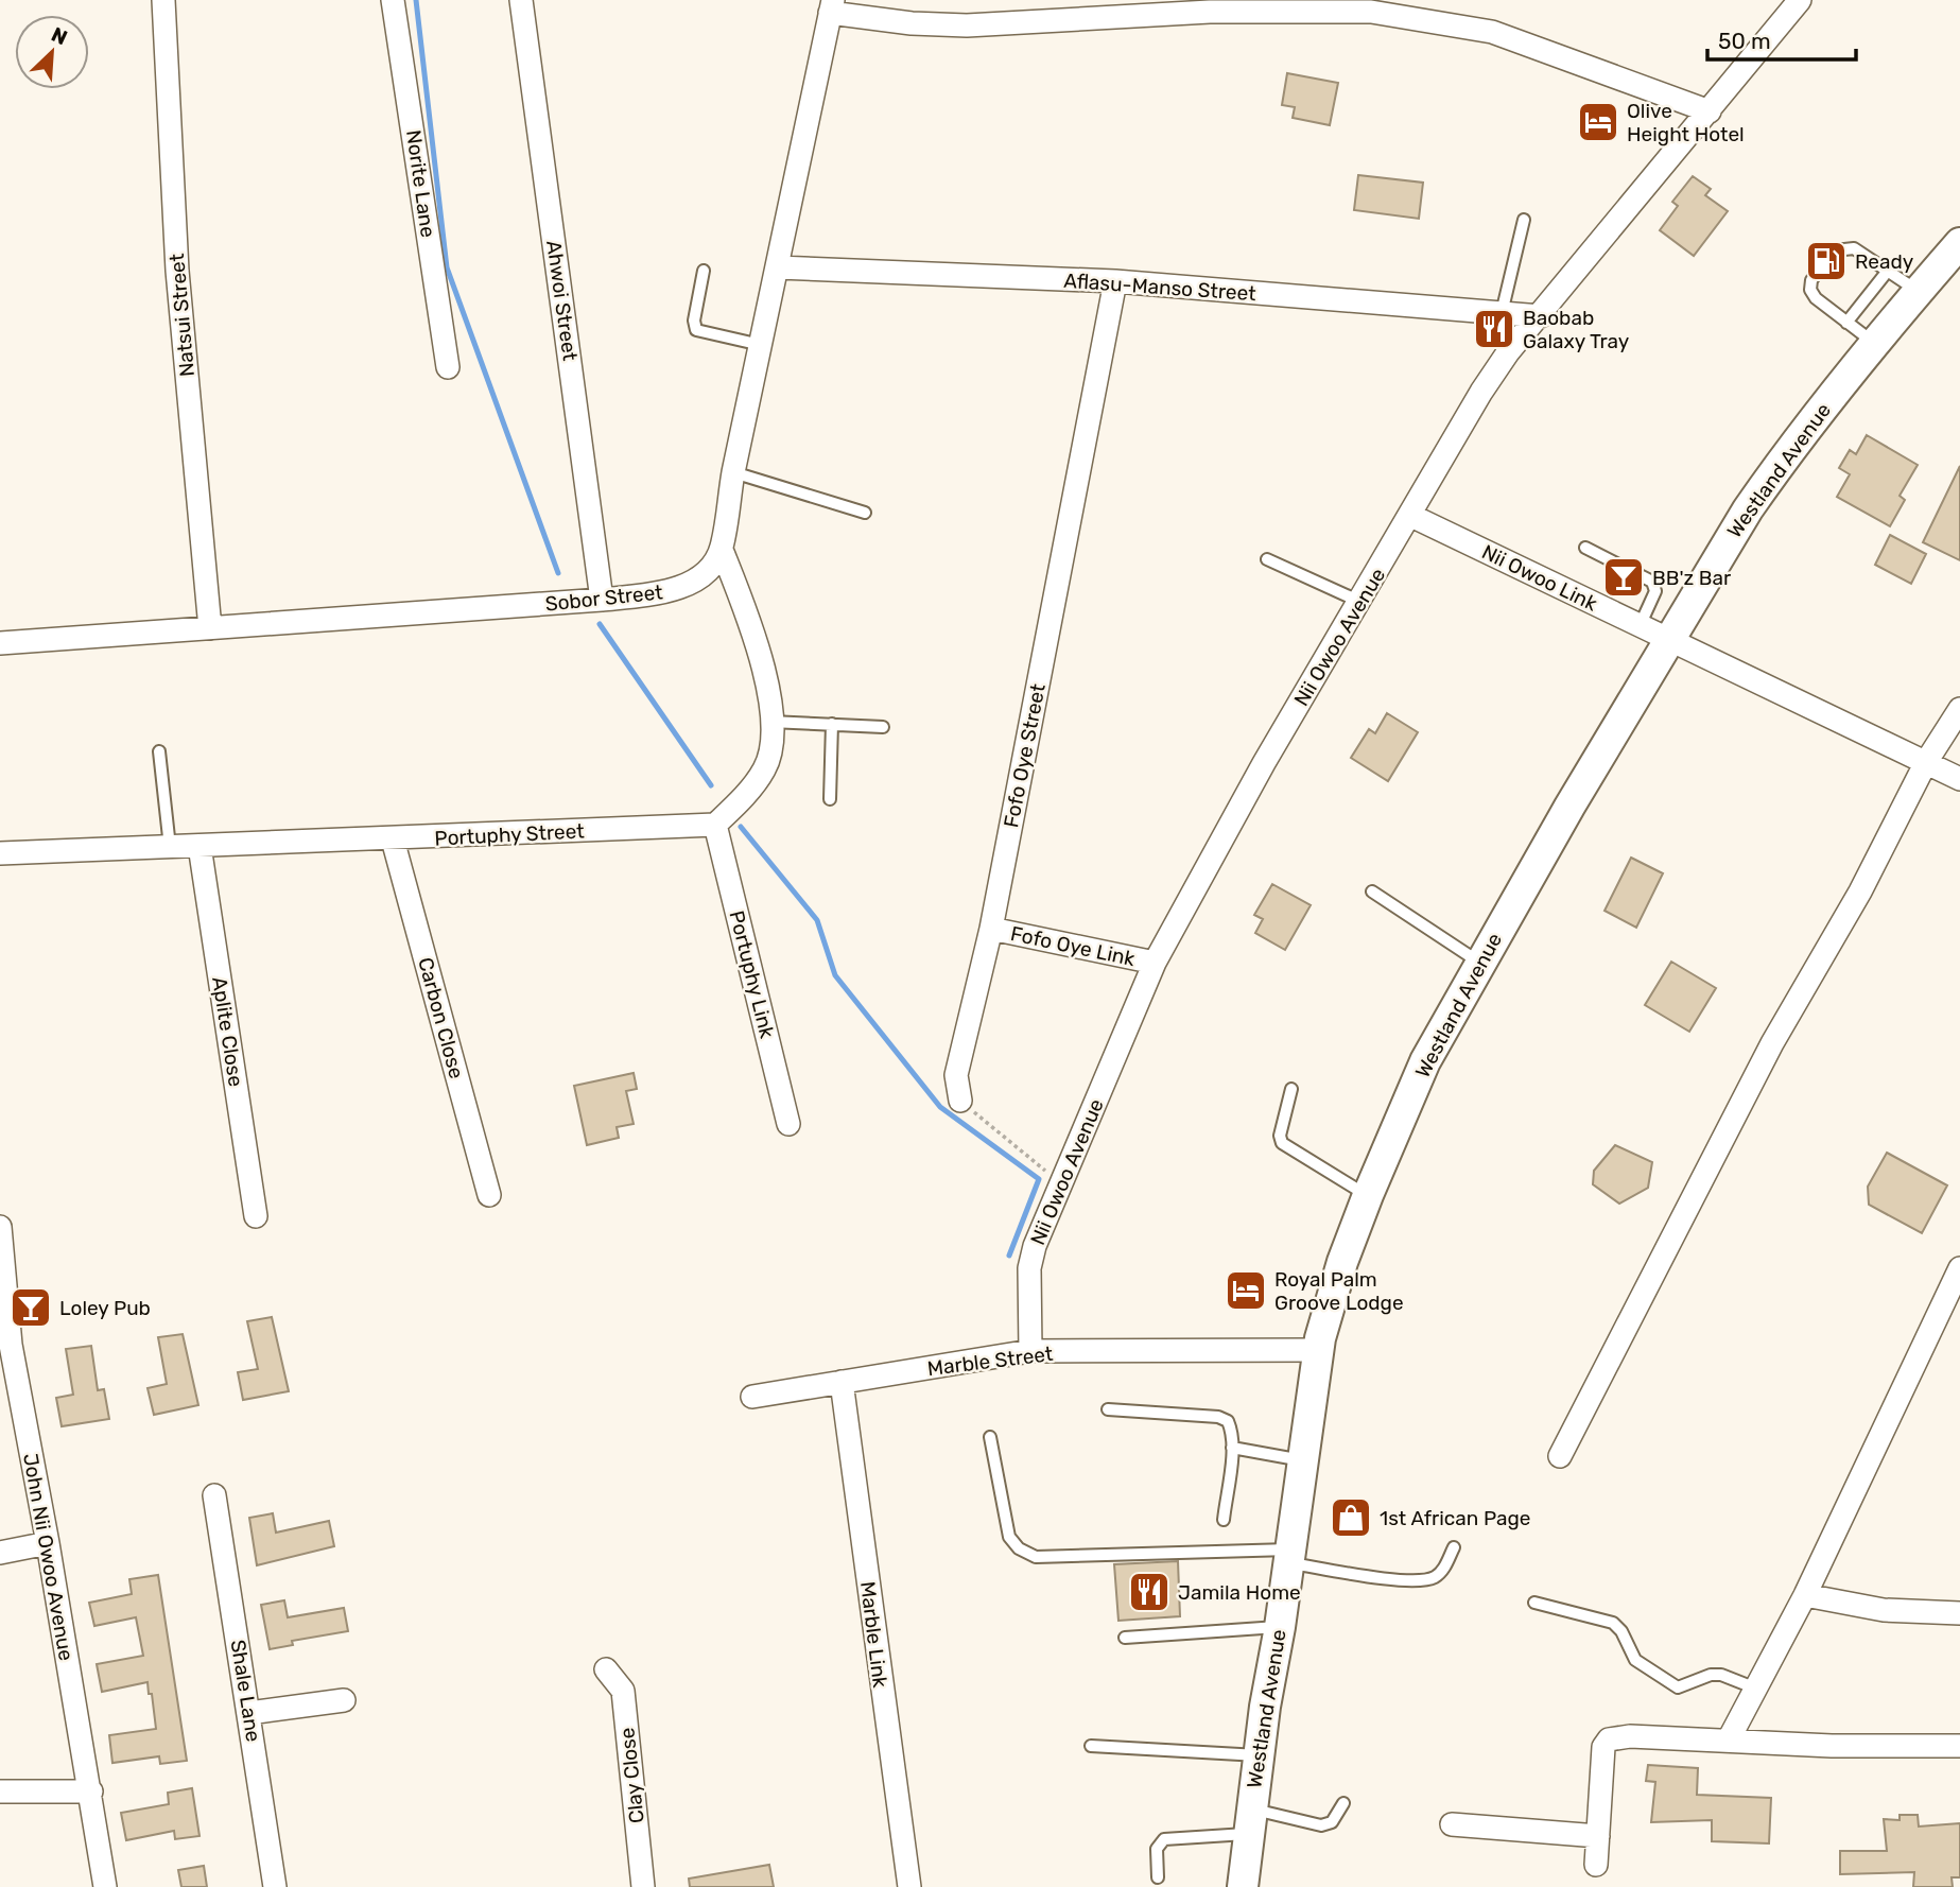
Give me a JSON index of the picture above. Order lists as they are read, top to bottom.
{
  "streets": {
    "street": [
      "Norite Lane",
      "Aflasu-Manso Street",
      "Ahwoi Street",
      "Natsui Street",
      "Westland Avenue",
      "Nii Owoo Link",
      "Sobor Street",
      "Nii Owoo Avenue",
      "Fofo Oye Street",
      "Portuphy Street",
      "Fofo Oye Link",
      "Portuphy Link",
      "Carbon Close",
      "Aplite Close",
      "Marble Street",
      "John Nii Owoo Avenue",
      "Marble Link",
      "Shale Lane",
      "Clay Close"
    ]
  },
  "crossings": [
    ["Aflasu-Manso Street", "Nii Owoo Avenue"],
    ["Aflasu-Manso Street", "Fofo Oye Street"],
    ["Ahwoi Street", "Sobor Street"],
    ["Natsui Street", "Sobor Street"],
    ["Westland Avenue", "Nii Owoo Link"],
    ["Westland Avenue", "Marble Street"],
    ["Nii Owoo Link", "Nii Owoo Avenue"],
    ["Nii Owoo Avenue", "Fofo Oye Link"],
    ["Nii Owoo Avenue", "Marble Street"],
    ["Fofo Oye Street", "Fofo Oye Link"],
    ["Portuphy Street", "Portuphy Link"],
    ["Portuphy Street", "Carbon Close"],
    ["Portuphy Street", "Aplite Close"],
    ["Marble Street", "Marble Link"]
  ],
  "places": {
    "hotel": ["Olive Height Hotel", "Royal Palm Groove Lodge"],
    "fuel station": ["Ready"],
    "restaurant": ["Baobab Galaxy Tray", "Jamila Home"],
    "bar": ["BB'z Bar", "Loley Pub"],
    "shop": ["1st African Page"]
  },
  "scale_bar": "50 m",
  "north": "top right"
}
